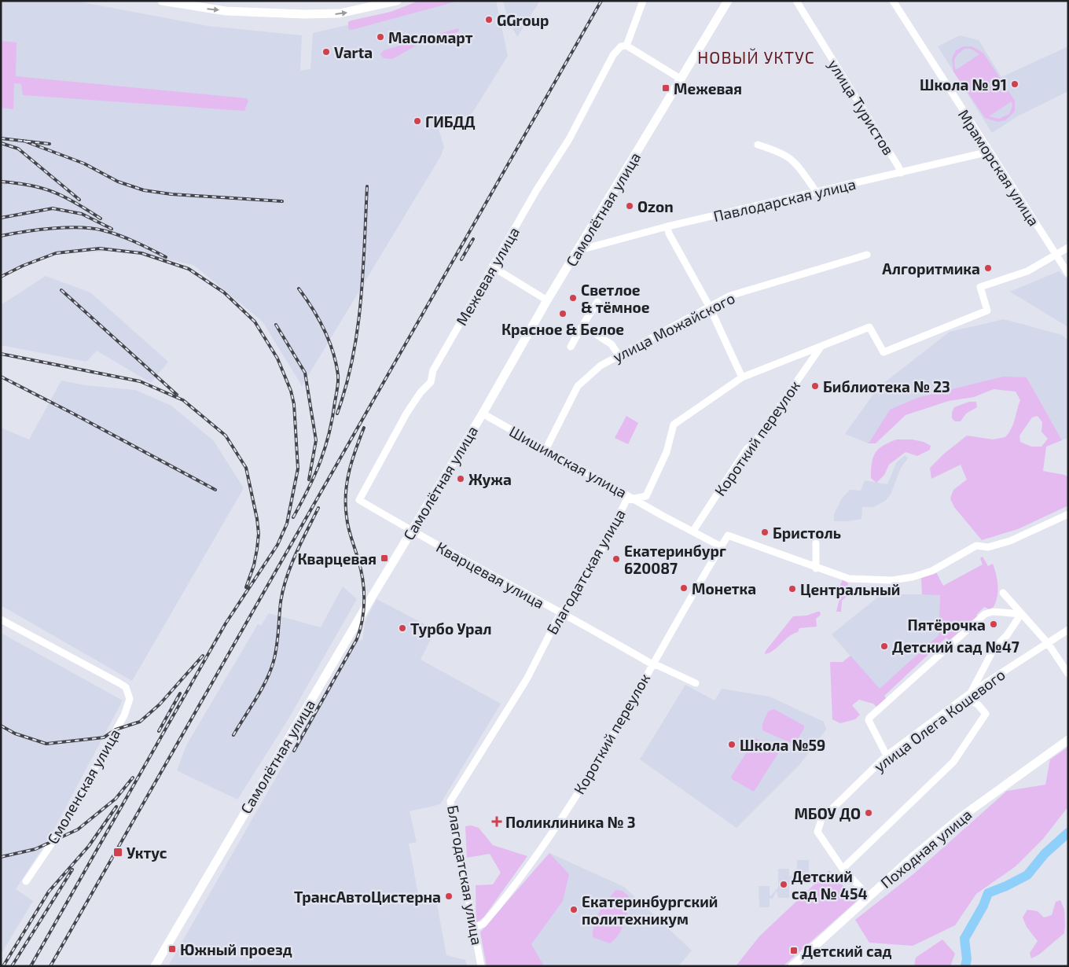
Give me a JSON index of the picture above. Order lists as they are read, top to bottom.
{
  "streets": {
    "main road": ["Самолётная улица", "Походная улица"],
    "street": [
      "улица Туристов",
      "Мраморская улица",
      "Павлодарская улица",
      "Межевая улица",
      "улица Можайского",
      "Короткий переулок",
      "Шишимская улица",
      "Благодатская улица",
      "Кварцевая улица",
      "улица Олега Кошевого",
      "Смоленская улица"
    ]
  },
  "crossings": [
    ["улица Туристов", "Павлодарская улица"],
    ["Мраморская улица", "Павлодарская улица"],
    ["Мраморская улица", "Благодатская улица"],
    ["Павлодарская улица", "Самолётная улица"],
    ["Самолётная улица", "Межевая улица"],
    ["Самолётная улица", "Шишимская улица"],
    ["Самолётная улица", "Кварцевая улица"],
    ["Межевая улица", "Кварцевая улица"],
    ["улица Можайского", "Шишимская улица"],
    ["Короткий переулок", "Шишимская улица"],
    ["Короткий переулок", "Благодатская улица"],
    ["Короткий переулок", "Кварцевая улица"],
    ["Шишимская улица", "Благодатская улица"],
    ["Благодатская улица", "Кварцевая улица"],
    ["улица Олега Кошевого", "Походная улица"]
  ],
  "districts": ["НОВЫЙ УКТУС"],
  "places": {
    "other": [
      "GGroup",
      "Масломарт",
      "Varta",
      "Школа № 91",
      "ГИБДД",
      "Ozon",
      "Алгоритмика",
      "Светлое & тёмное",
      "Красное & Белое",
      "Библиотека № 23",
      "Жужа",
      "Бристоль",
      "Екатеринбург 620087",
      "Монетка",
      "Центральный",
      "Пятёрочка",
      "Турбо Урал",
      "Детский сад №47",
      "Школа №59",
      "МБОУ ДО",
      "Детский сад № 454",
      "ТрансАвтоЦистерна",
      "Екатеринбургский политехникум"
    ],
    "transit": [
      "Межевая",
      "Кварцевая",
      "Уктус",
      "Южный проезд",
      "Детский сад"
    ],
    "health": ["Поликлиника № 3"]
  }
}
